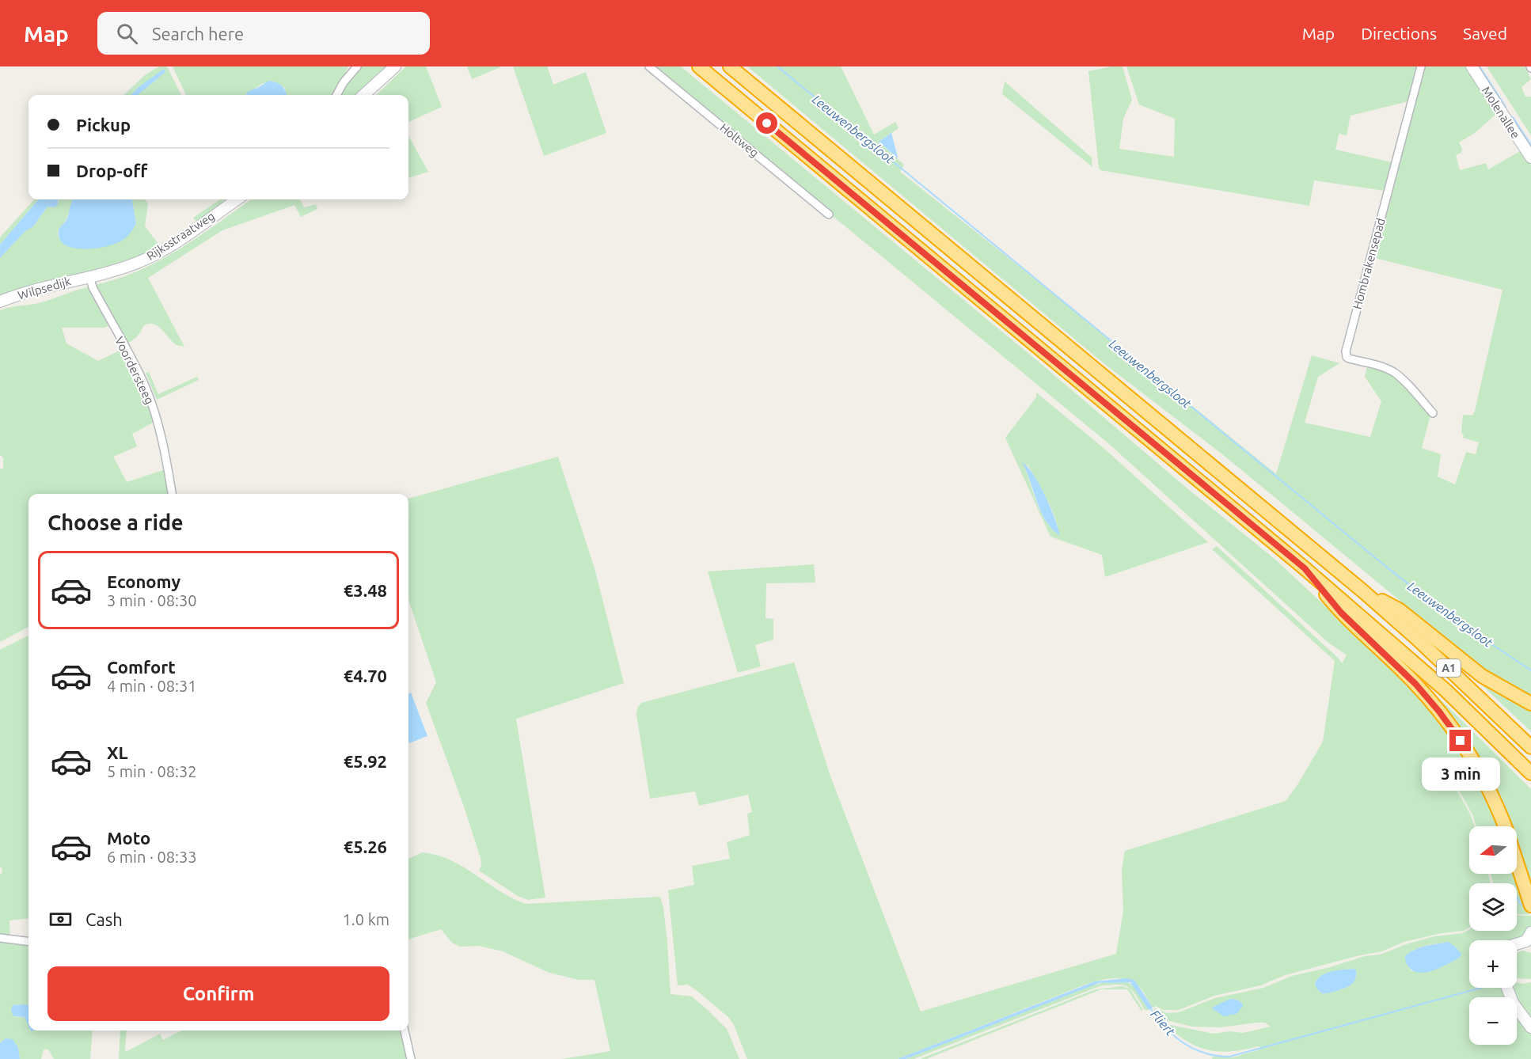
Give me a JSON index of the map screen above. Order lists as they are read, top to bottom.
{
  "streets": {
    "highway": ["A1"],
    "main road": ["Molenallee", "Rijksstraatweg", "Wilpsedijk"],
    "street": ["Holtweg", "Hombrakensepad", "Voordersteeg"]
  },
  "crossings": [
    ["Rijksstraatweg", "Wilpsedijk"],
    ["Rijksstraatweg", "Voordersteeg"],
    ["Wilpsedijk", "Voordersteeg"]
  ],
  "water": ["Leeuwenbergsloot", "Fliert"],
  "north": "left",
  "page": {
    "header": "Map",
    "search": "Search here",
    "nav": ["Map", "Directions", "Saved"],
    "banner": ["Pickup", "Drop-off"],
    "heading": "Choose a ride",
    "list": [
      {
        "name": "Economy",
        "note": "3 min · 08:30",
        "value": "€3.48"
      },
      {
        "name": "Comfort",
        "note": "4 min · 08:31",
        "value": "€4.70"
      },
      {
        "name": "XL",
        "note": "5 min · 08:32",
        "value": "€5.92"
      },
      {
        "name": "Moto",
        "note": "6 min · 08:33",
        "value": "€5.26"
      }
    ],
    "bubble": "3 min",
    "map_buttons": ["+", "−"],
    "pay": ["Cash", "1.0 km"],
    "buttons": "Confirm"
  }
}
